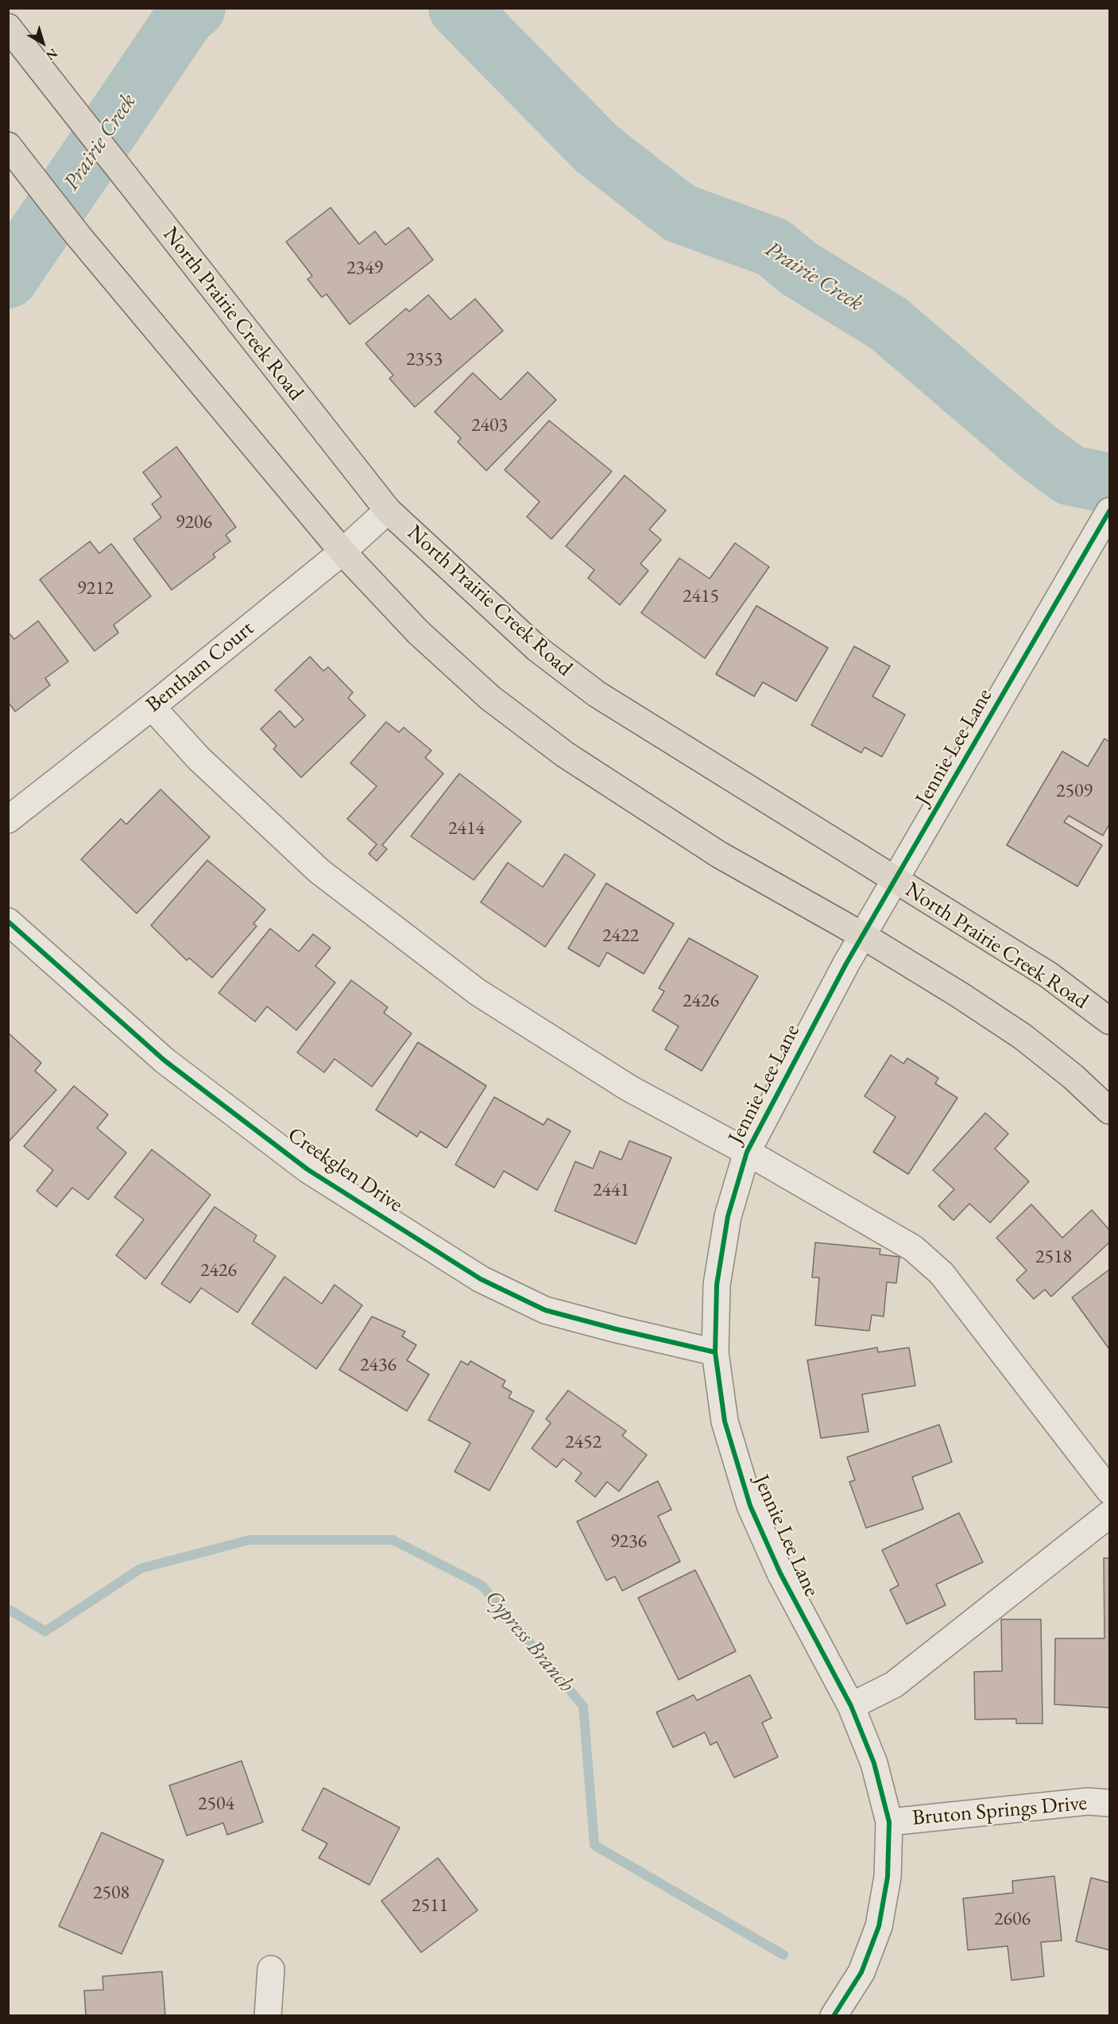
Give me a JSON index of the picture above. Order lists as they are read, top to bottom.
{
  "streets": {
    "main road": ["North Prairie Creek Road"],
    "street": [
      "Bentham Court",
      "Jennie Lee Lane",
      "Creekglen Drive",
      "Bruton Springs Drive"
    ]
  },
  "crossings": [
    ["North Prairie Creek Road", "Bentham Court"],
    ["North Prairie Creek Road", "Jennie Lee Lane"],
    ["Jennie Lee Lane", "Creekglen Drive"],
    ["Jennie Lee Lane", "Bruton Springs Drive"]
  ],
  "water": ["Prairie Creek", "Cypress Branch"],
  "house_numbers": [
    "2349",
    "2353",
    "2403",
    "9206",
    "9212",
    "2415",
    "2509",
    "2414",
    "2422",
    "2426",
    "2441",
    "2518",
    "2426",
    "2436",
    "2452",
    "9236",
    "2504",
    "2508",
    "2511",
    "2606"
  ],
  "north": "bottom right"
}
